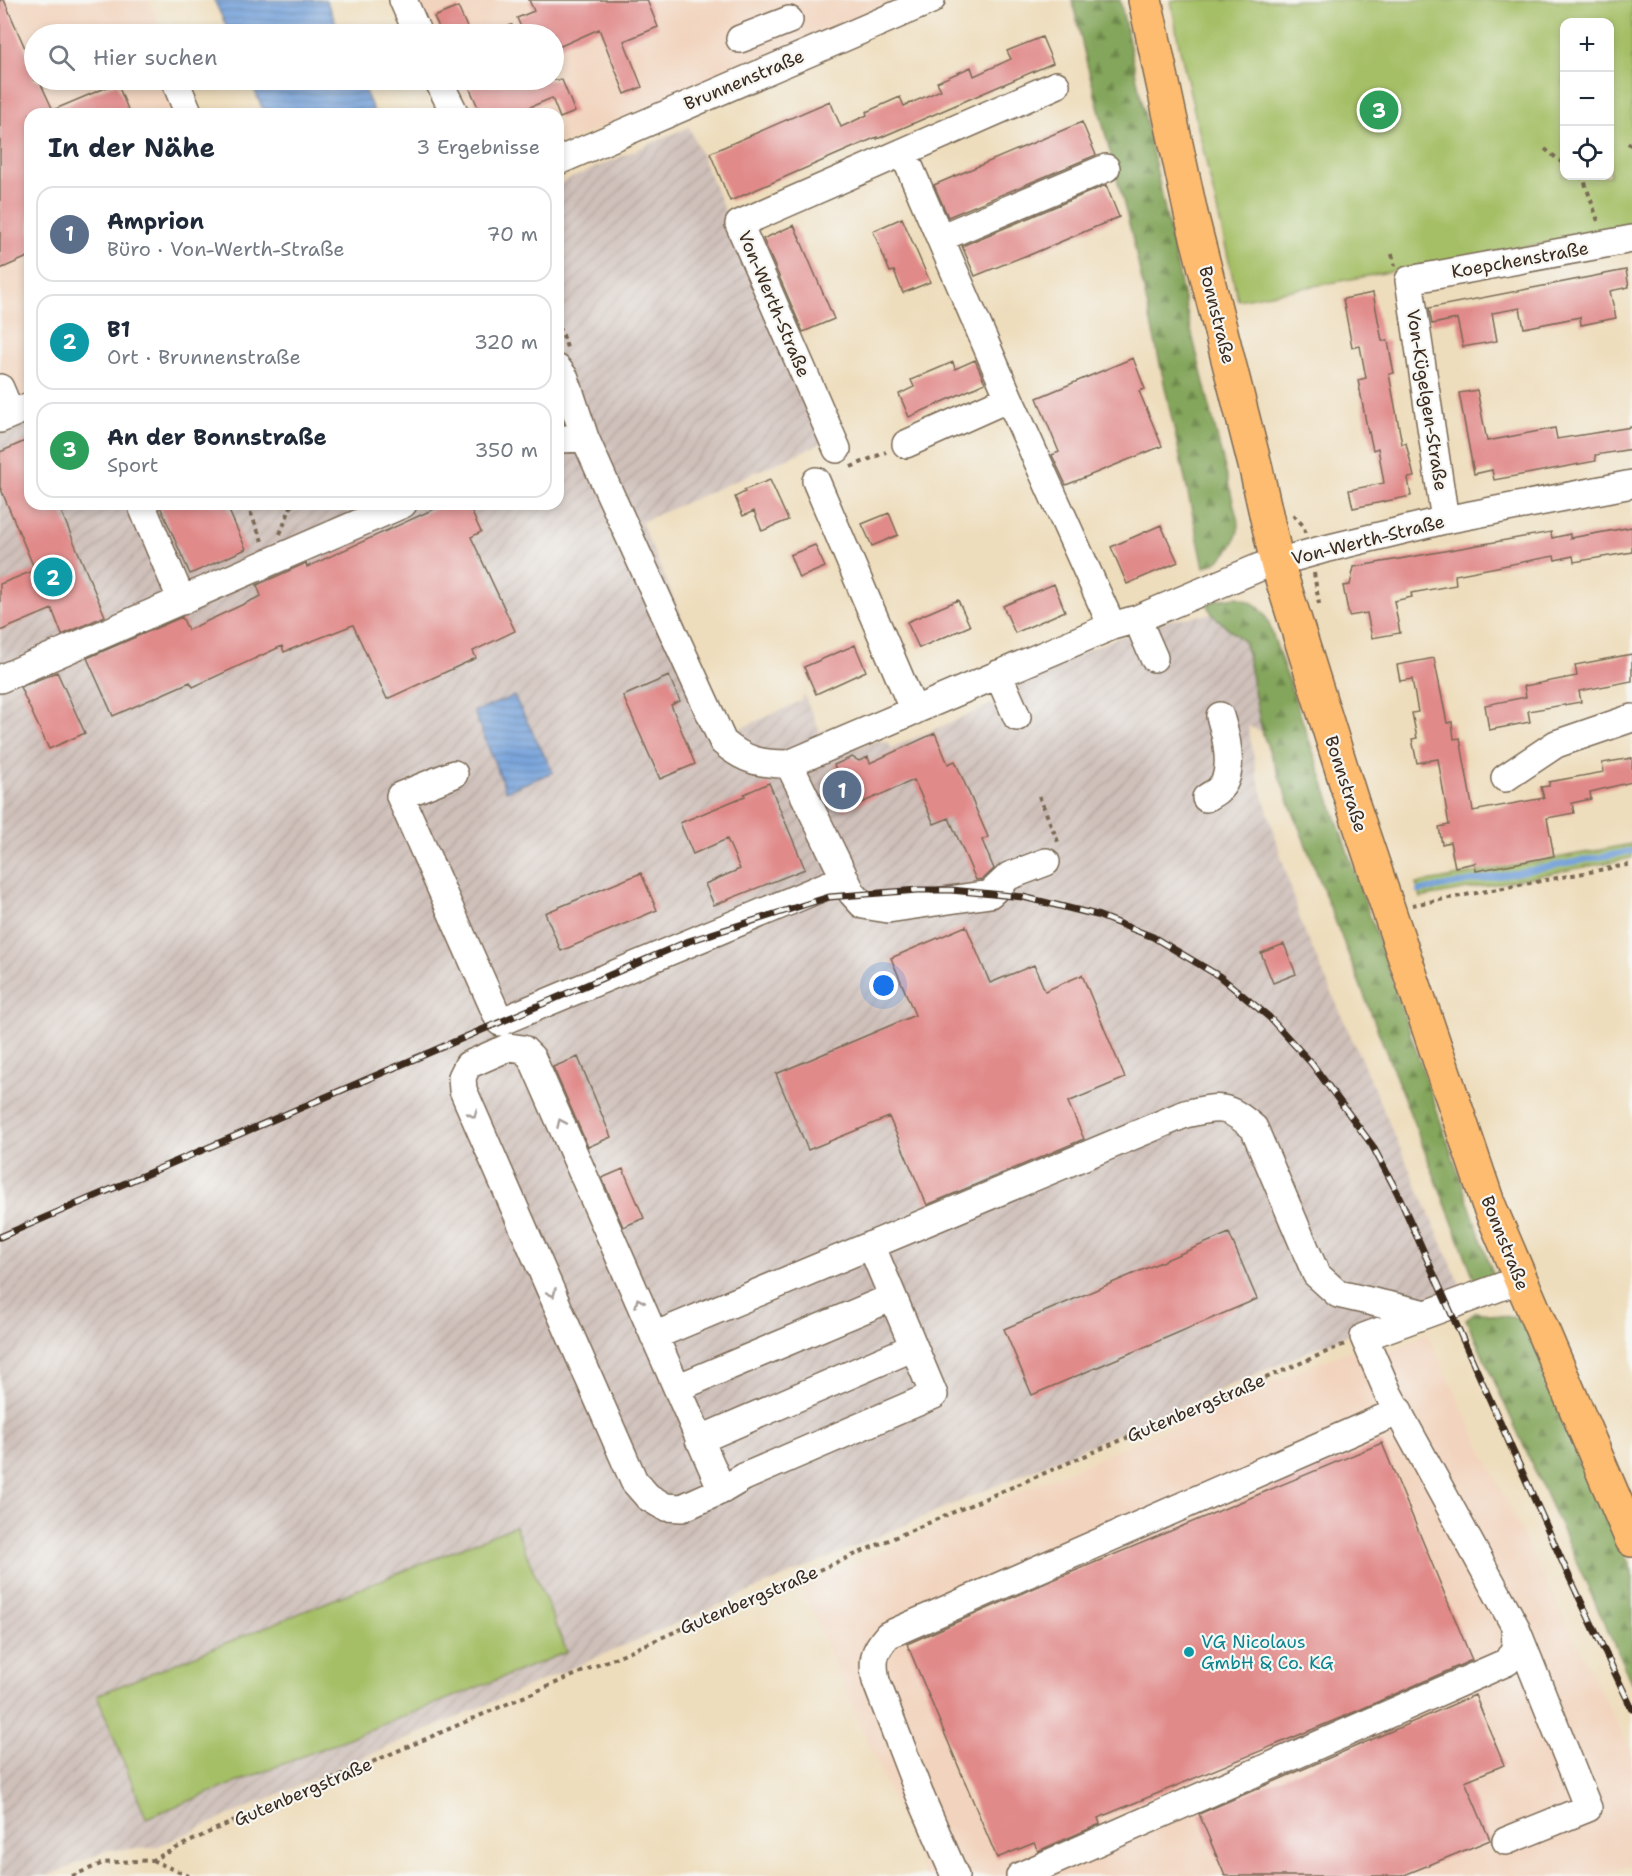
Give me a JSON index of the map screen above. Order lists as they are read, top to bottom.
{
  "streets": {
    "main road": ["Bonnstraße"],
    "street": [
      "Brunnenstraße",
      "Koepchenstraße",
      "Von-Werth-Straße",
      "Von-Kügelgen-Straße"
    ],
    "path": ["Gutenbergstraße"]
  },
  "crossings": [
    ["Koepchenstraße", "Von-Kügelgen-Straße"],
    ["Von-Werth-Straße", "Bonnstraße"],
    ["Von-Werth-Straße", "Von-Kügelgen-Straße"]
  ],
  "places": ["VG Nicolaus GmbH & Co. KG"],
  "page": {
    "map_buttons": ["+", "−"],
    "search": "Hier suchen",
    "pins": ["3", "2", "1"],
    "heading": ["In der Nähe", "3 Ergebnisse"],
    "list": [
      {
        "mark": "1",
        "name": "Amprion",
        "note": "Büro · Von-Werth-Straße",
        "value": "70 m"
      },
      {
        "mark": "2",
        "name": "B1",
        "note": "Ort · Brunnenstraße",
        "value": "320 m"
      },
      {
        "mark": "3",
        "name": "An der Bonnstraße",
        "note": "Sport",
        "value": "350 m"
      }
    ]
  }
}
